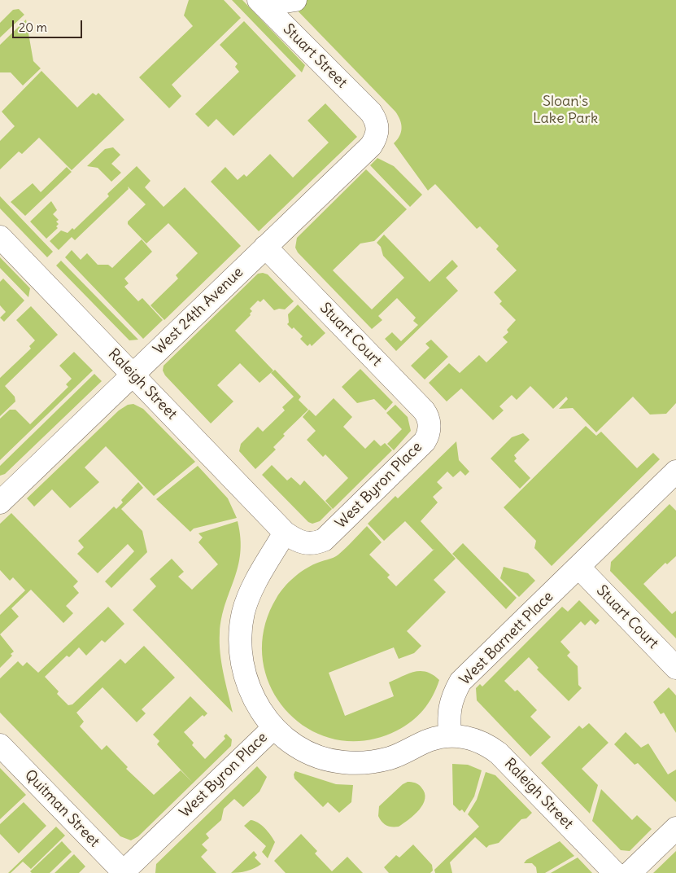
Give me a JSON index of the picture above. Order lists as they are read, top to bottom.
{
  "streets": {
    "street": [
      "Stuart Street",
      "West 24th Avenue",
      "Stuart Court",
      "Raleigh Street",
      "West Byron Place",
      "West Barnett Place",
      "Quitman Street"
    ]
  },
  "crossings": [
    ["Stuart Street", "West 24th Avenue"],
    ["West 24th Avenue", "Stuart Court"],
    ["West 24th Avenue", "Raleigh Street"],
    ["Stuart Court", "West Byron Place"],
    ["Stuart Court", "West Barnett Place"],
    ["Raleigh Street", "West Byron Place"],
    ["Raleigh Street", "West Barnett Place"],
    ["West Byron Place", "Quitman Street"]
  ],
  "parks": ["Sloan's Lake Park"],
  "scale_bar": "20 m"
}
